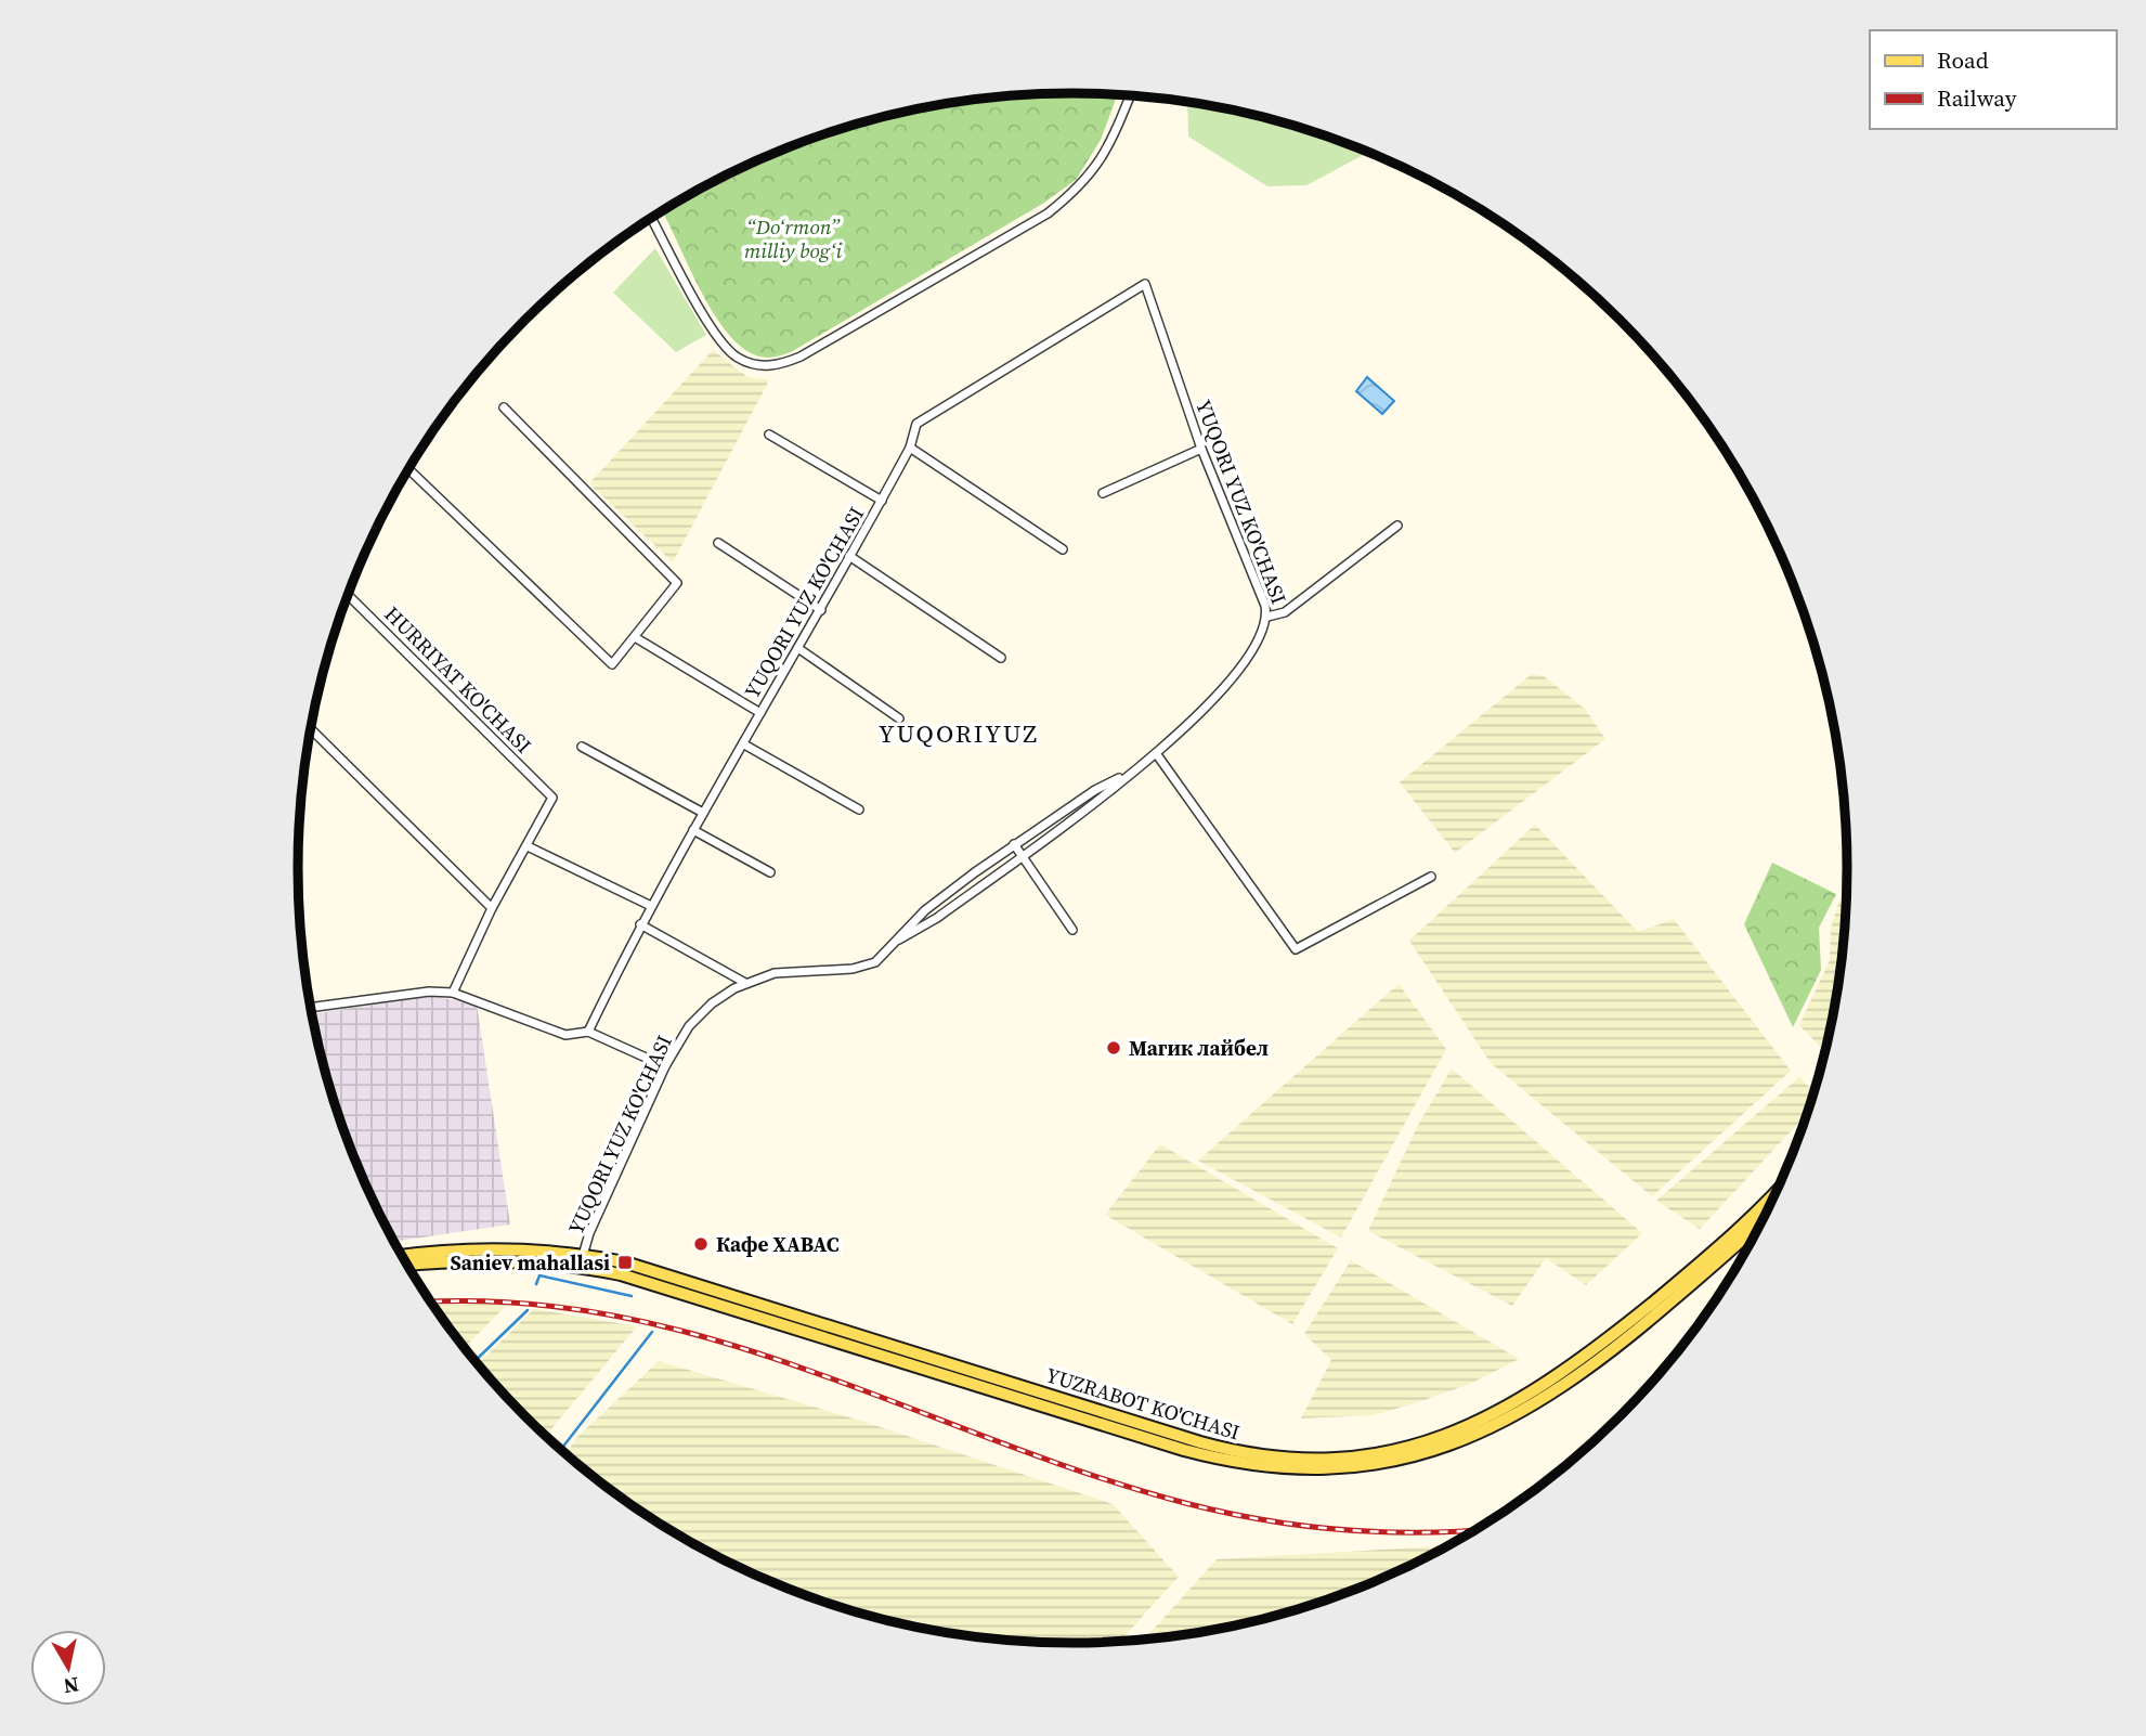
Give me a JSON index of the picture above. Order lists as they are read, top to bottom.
{
  "streets": {
    "main road": ["YUZRABOT KO'CHASI"],
    "street": ["YUQORI YUZ KO'CHASI", "HURRIYAT KO'CHASI"]
  },
  "crossings": [
    ["YUQORI YUZ KO'CHASI", "YUZRABOT KO'CHASI"]
  ],
  "districts": ["YUQORIYUZ"],
  "parks": ["“Do‘rmon” milliy bog‘i"],
  "places": {
    "other": ["Магик лайбел", "Кафе ХАВАС"],
    "transit": ["Saniev mahallasi"]
  },
  "legend": ["Road", "Railway"],
  "north": "bottom"
}
